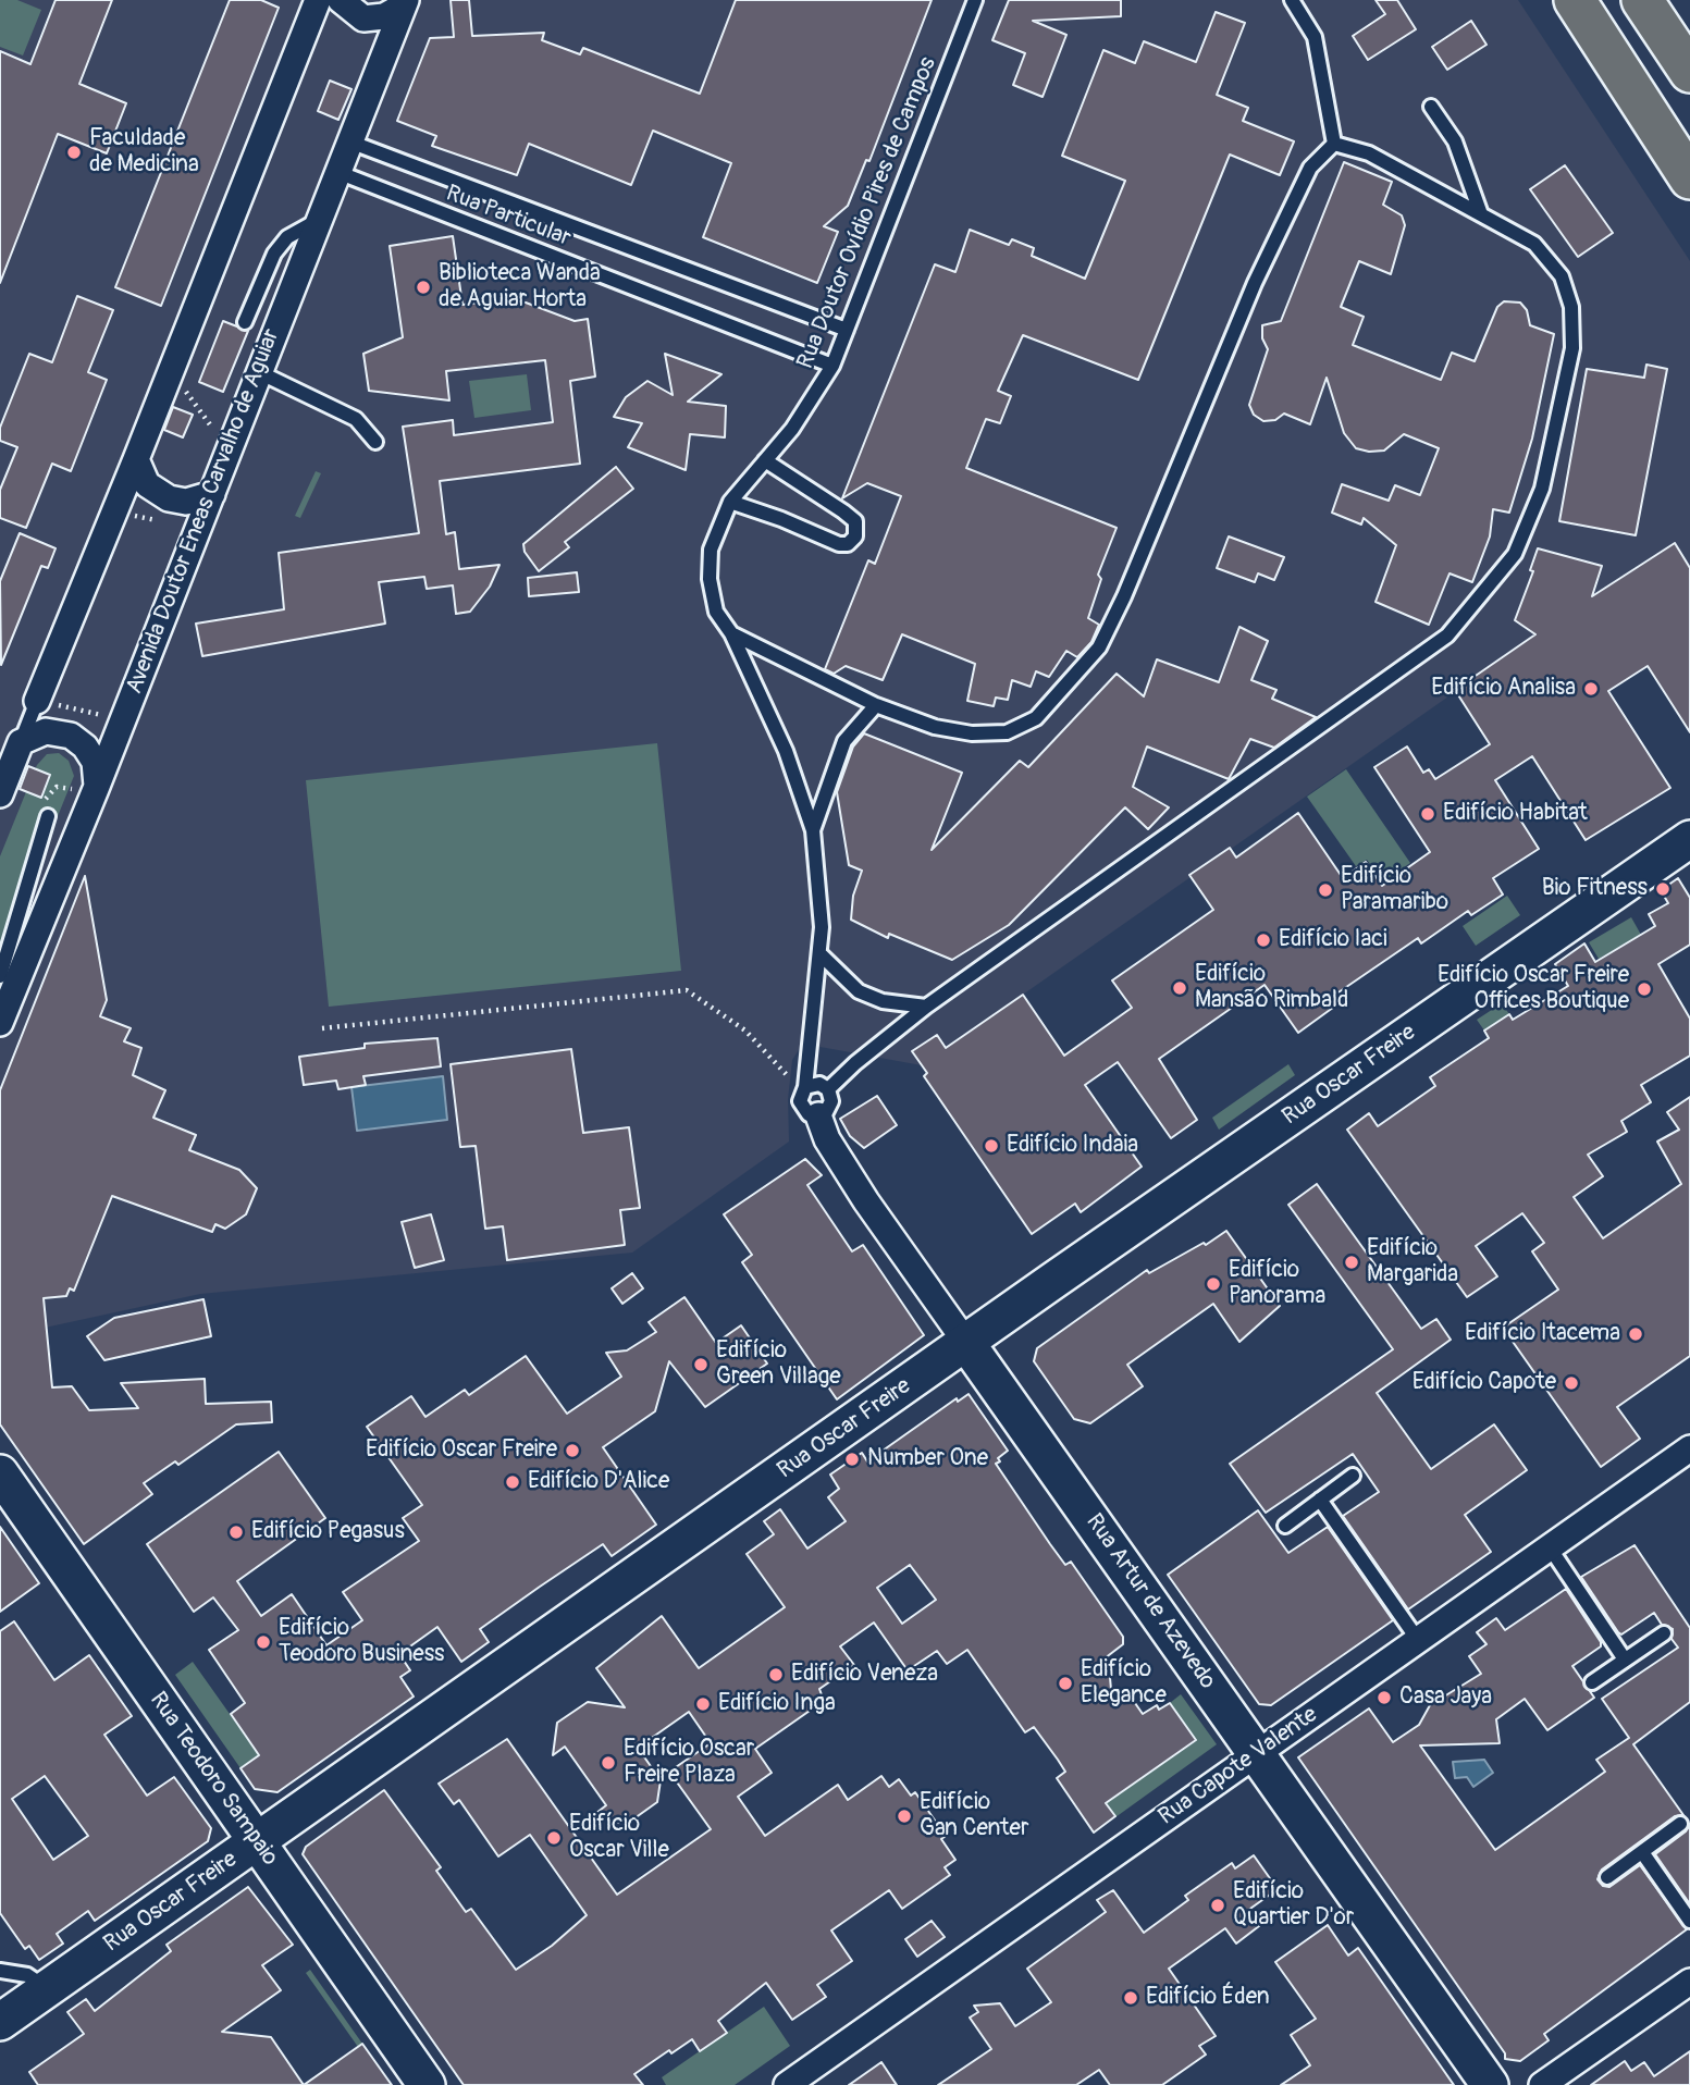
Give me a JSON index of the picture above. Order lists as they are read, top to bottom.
{
  "streets": {
    "street": [
      "Avenida Doutor Eneas Carvalho de Aguiar",
      "Rua Oscar Freire",
      "Rua Artur de Azevedo",
      "Rua Capote Valente",
      "Rua Teodoro Sampaio"
    ],
    "lane": ["Rua Doutor Ovídio Pires de Campos", "Rua Particular"]
  },
  "crossings": [
    ["Rua Doutor Ovídio Pires de Campos", "Rua Particular"],
    ["Rua Doutor Ovídio Pires de Campos", "Rua Artur de Azevedo"],
    ["Rua Particular", "Avenida Doutor Eneas Carvalho de Aguiar"],
    ["Rua Oscar Freire", "Rua Artur de Azevedo"],
    ["Rua Oscar Freire", "Rua Teodoro Sampaio"],
    ["Rua Artur de Azevedo", "Rua Capote Valente"]
  ],
  "places": [
    "Faculdade de Medicina",
    "Biblioteca Wanda de Aguiar Horta",
    "Edifício Analisa",
    "Edifício Habitat",
    "Bio Fitness",
    "Edifício Paramaribo",
    "Edifício Iaci",
    "Edifício Mansão Rimbald",
    "Edifício Oscar Freire Offices Boutique",
    "Edifício Indaia",
    "Edifício Margarida",
    "Edifício Panorama",
    "Edifício Itacema",
    "Edifício Green Village",
    "Edifício Capote",
    "Edifício Oscar Freire",
    "Number One",
    "Edifício D'Alice",
    "Edifício Pegasus",
    "Edifício Teodoro Business",
    "Edifício Veneza",
    "Edifício Elegance",
    "Casa Jaya",
    "Edifício Inga",
    "Edifício Oscar Freire Plaza",
    "Edifício Gan Center",
    "Edifício Oscar Ville",
    "Edifício Quartier D'or",
    "Edifício Éden"
  ]
}
